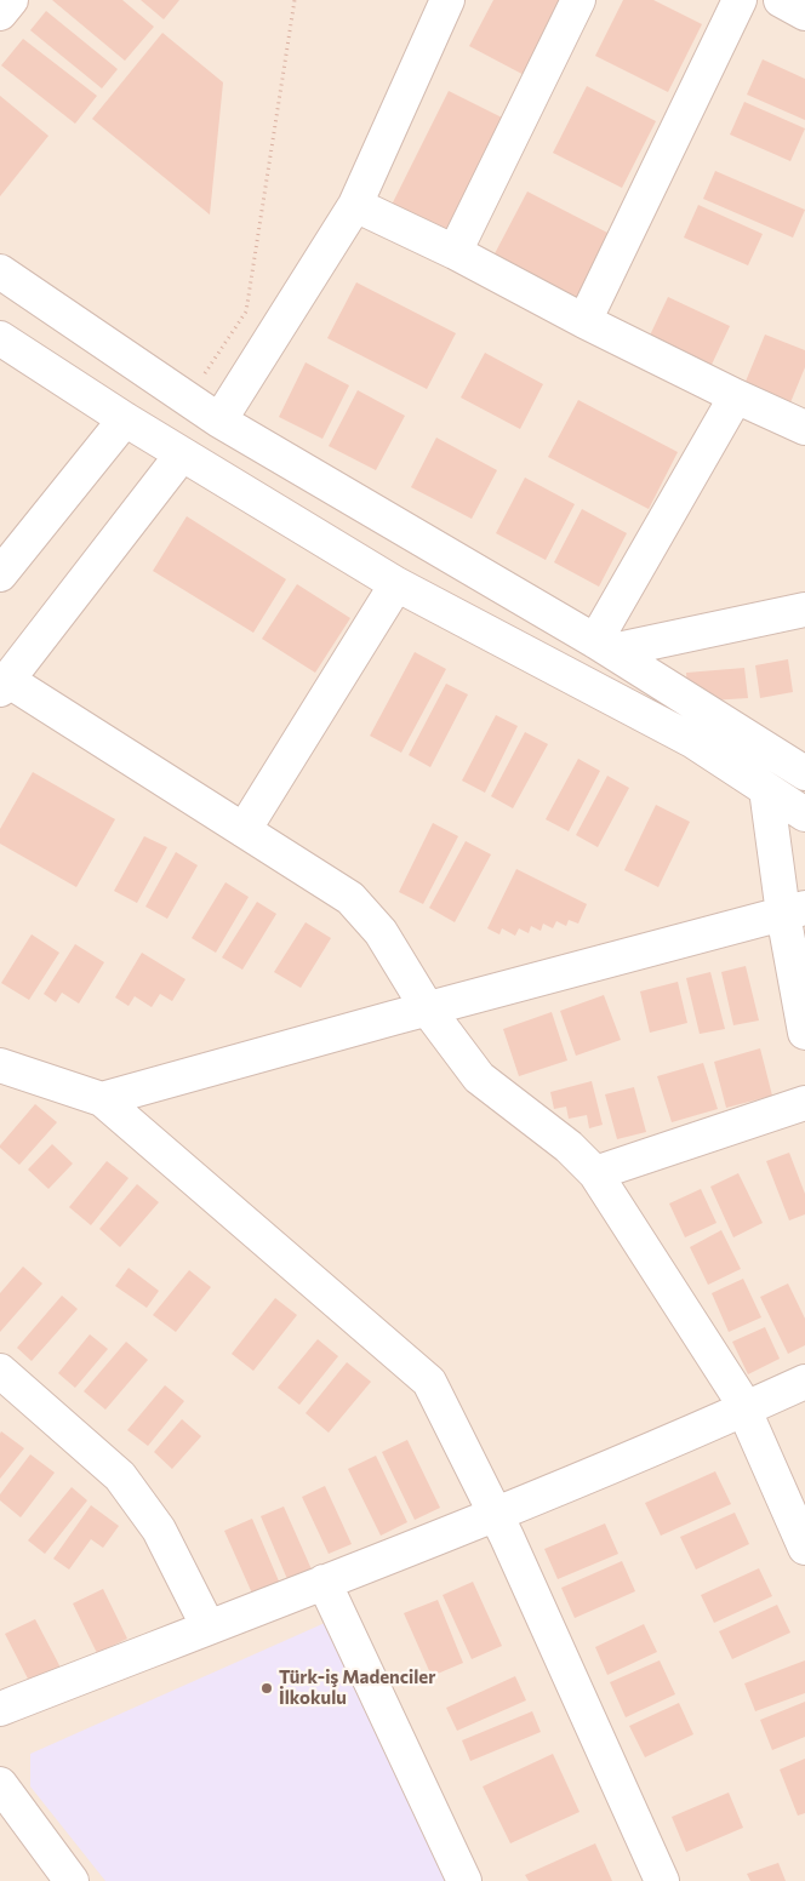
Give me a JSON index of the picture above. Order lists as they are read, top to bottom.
{
  "places": ["Türk-iş Madenciler İlkokulu"]
}
